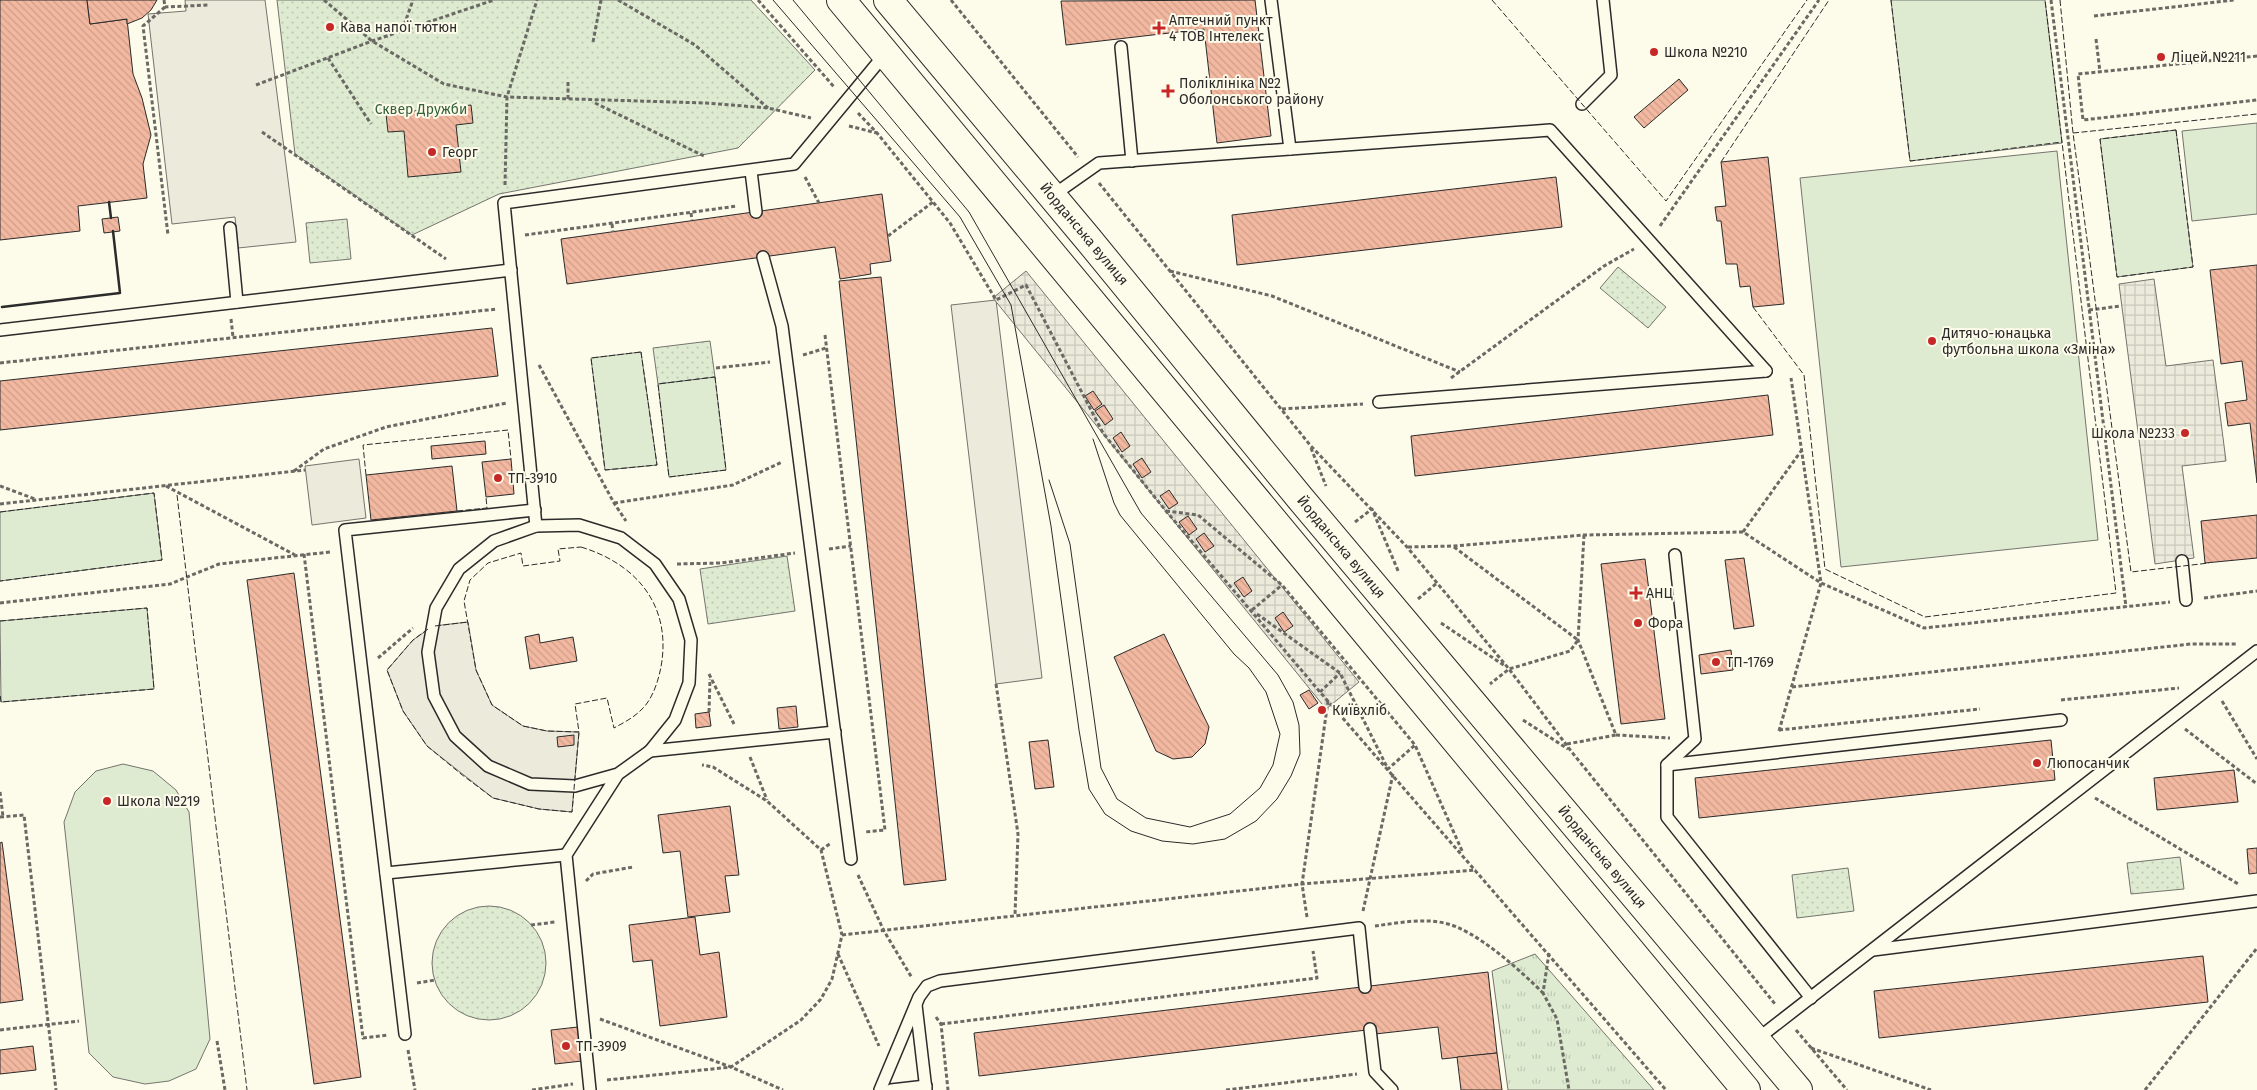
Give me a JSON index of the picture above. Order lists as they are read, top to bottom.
{
  "streets": {
    "main road": ["Йорданська вулиця"]
  },
  "parks": ["Сквер Дружби"],
  "places": {
    "other": [
      "Кава напої тютюн",
      "Школа №210",
      "Ліцей №211",
      "Георг",
      "Дитячо-юнацька футбольна школа «Зміна»",
      "Школа №233",
      "ТП-3910",
      "Фора",
      "ТП-1769",
      "Київхліб",
      "Люпосанчик",
      "Школа №219",
      "ТП-3909"
    ],
    "health": ["Аптечний пункт 4 ТОВ Інтелекс", "Поліклініка №2 Оболонського району", "АНЦ"]
  }
}
